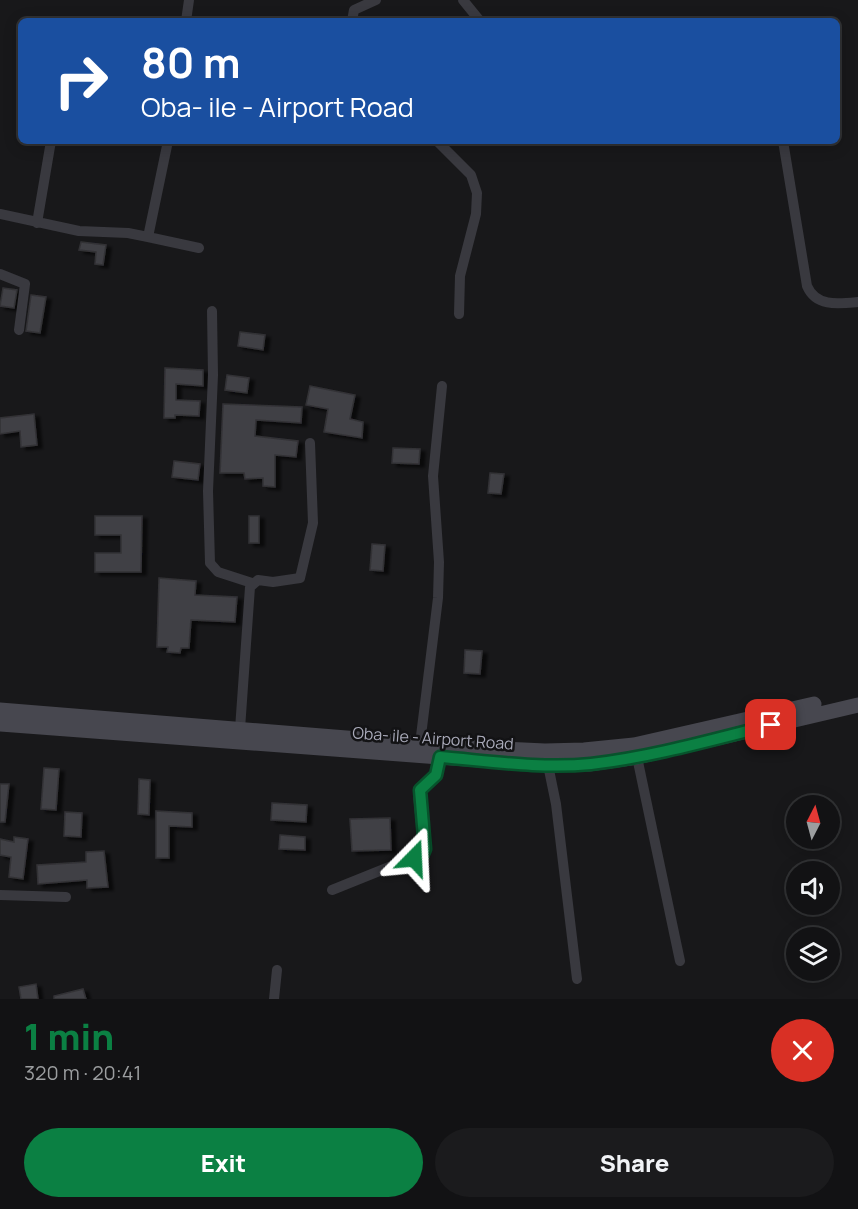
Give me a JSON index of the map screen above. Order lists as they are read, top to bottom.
{
  "streets": {
    "main road": ["Oba- ile - Airport Road"]
  },
  "north": "top",
  "page": {
    "turn": ["80 m", "Oba- ile - Airport Road"],
    "heading": ["1 min", "320 m · 20:41"],
    "buttons": ["Exit", "Share"]
  }
}
